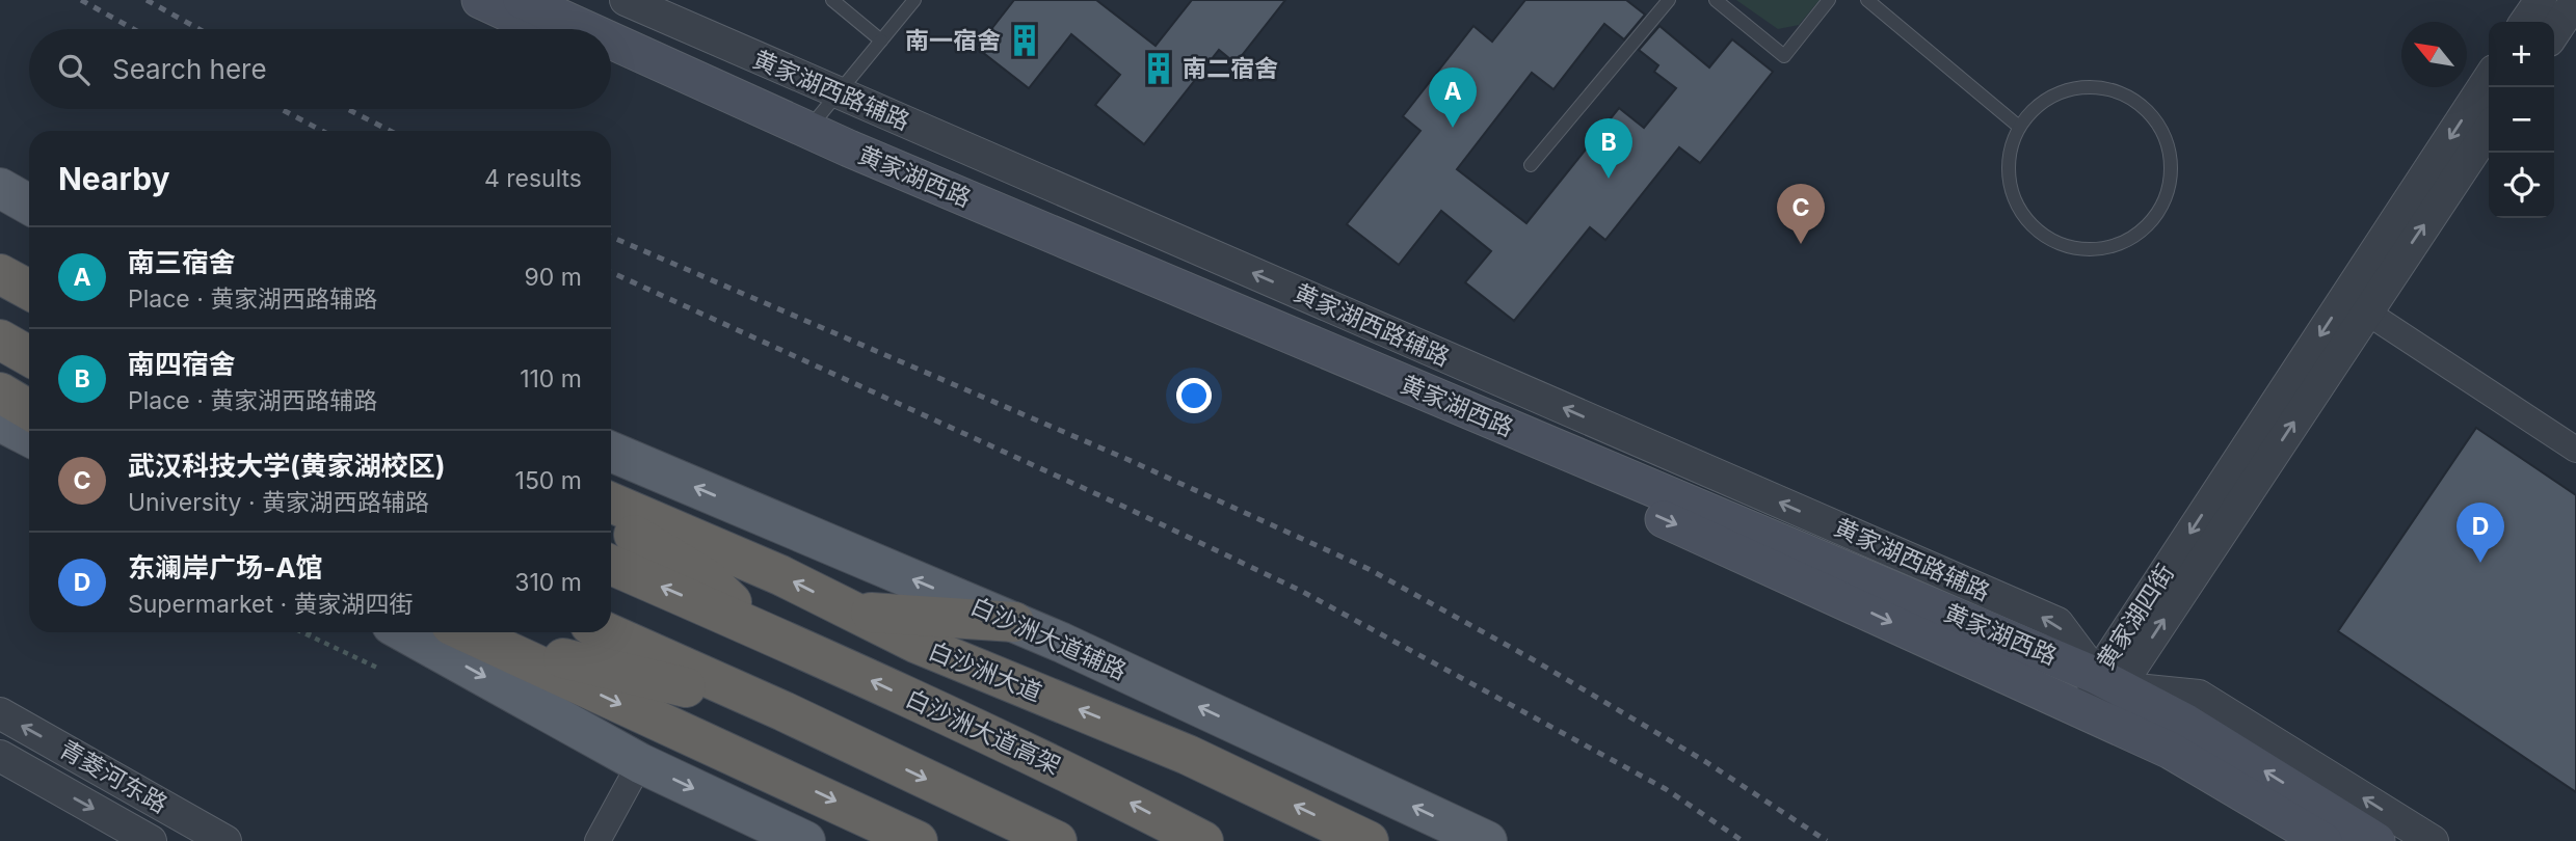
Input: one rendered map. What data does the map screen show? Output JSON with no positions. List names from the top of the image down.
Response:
{
  "streets": {
    "highway": ["白沙洲大道", "白沙洲大道高架"],
    "main road": ["黄家湖西路", "白沙洲大道辅路"],
    "street": ["黄家湖西路辅路", "黄家湖四街", "青菱河东路"]
  },
  "crossings": [
    ["黄家湖西路辅路", "黄家湖西路"],
    ["黄家湖西路辅路", "黄家湖四街"],
    ["黄家湖西路", "黄家湖四街"]
  ],
  "one_way": ["黄家湖西路辅路"],
  "places": {
    "building": ["南一宿舍", "南二宿舍"]
  },
  "north": "top left",
  "page": {
    "map_buttons": ["+", "−"],
    "search": "Search here",
    "pins": [
      "A",
      "B",
      "C",
      "D"
    ],
    "heading": ["Nearby", "4 results"],
    "list": [
      {
        "mark": "A",
        "name": "南三宿舍",
        "note": "Place · 黄家湖西路辅路",
        "value": "90 m"
      },
      {
        "mark": "B",
        "name": "南四宿舍",
        "note": "Place · 黄家湖西路辅路",
        "value": "110 m"
      },
      {
        "mark": "C",
        "name": "武汉科技大学(黄家湖校区)",
        "note": "University · 黄家湖西路辅路",
        "value": "150 m"
      },
      {
        "mark": "D",
        "name": "东澜岸广场-A馆",
        "note": "Supermarket · 黄家湖四街",
        "value": "310 m"
      }
    ]
  }
}
